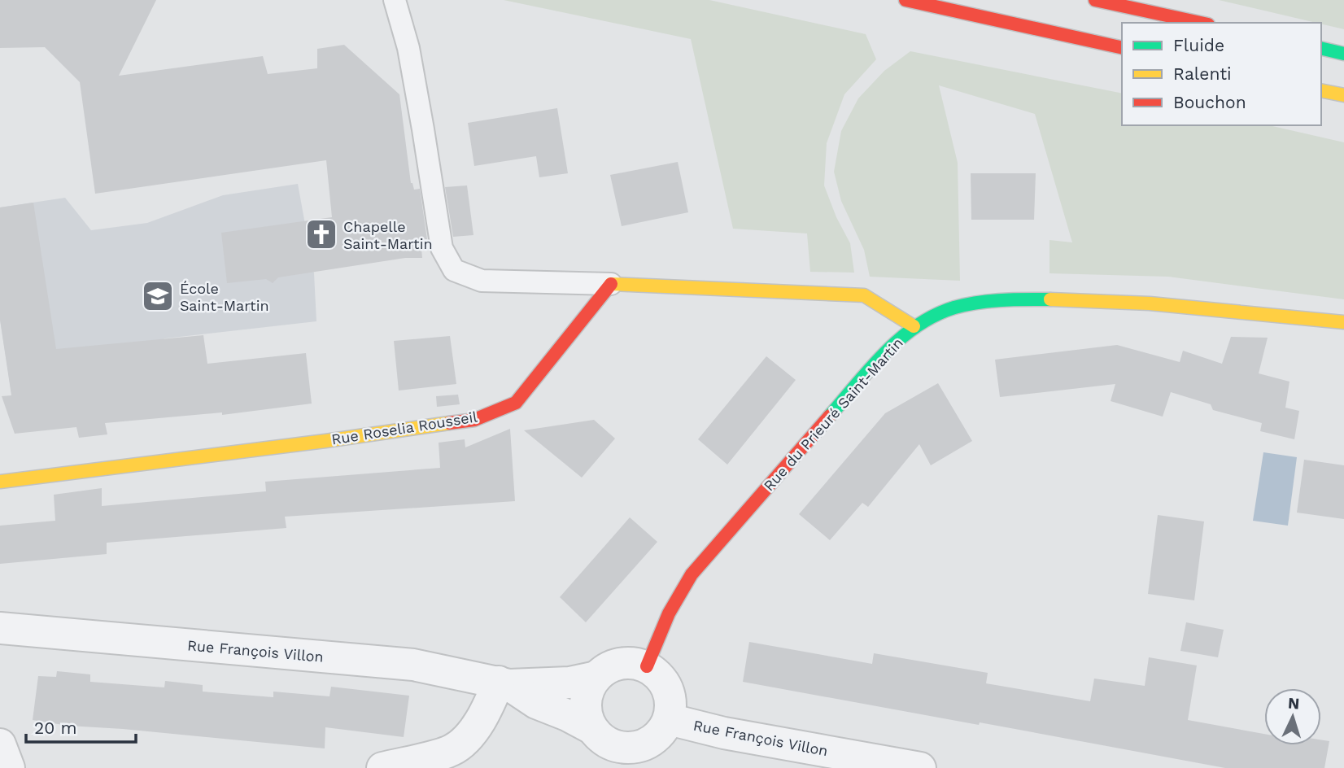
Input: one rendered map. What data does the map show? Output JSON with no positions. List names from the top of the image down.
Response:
{
  "streets": {
    "main road": ["Rue du Prieuré Saint-Martin", "Rue Roselia Rousseil"],
    "street": ["Rue François Villon"]
  },
  "crossings": [
    ["Rue du Prieuré Saint-Martin", "Rue François Villon"]
  ],
  "places": {
    "church": ["Chapelle Saint-Martin"],
    "school or university": ["École Saint-Martin"]
  },
  "legend": ["Fluide", "Ralenti", "Bouchon"],
  "scale_bar": "20 m",
  "north": "top"
}
